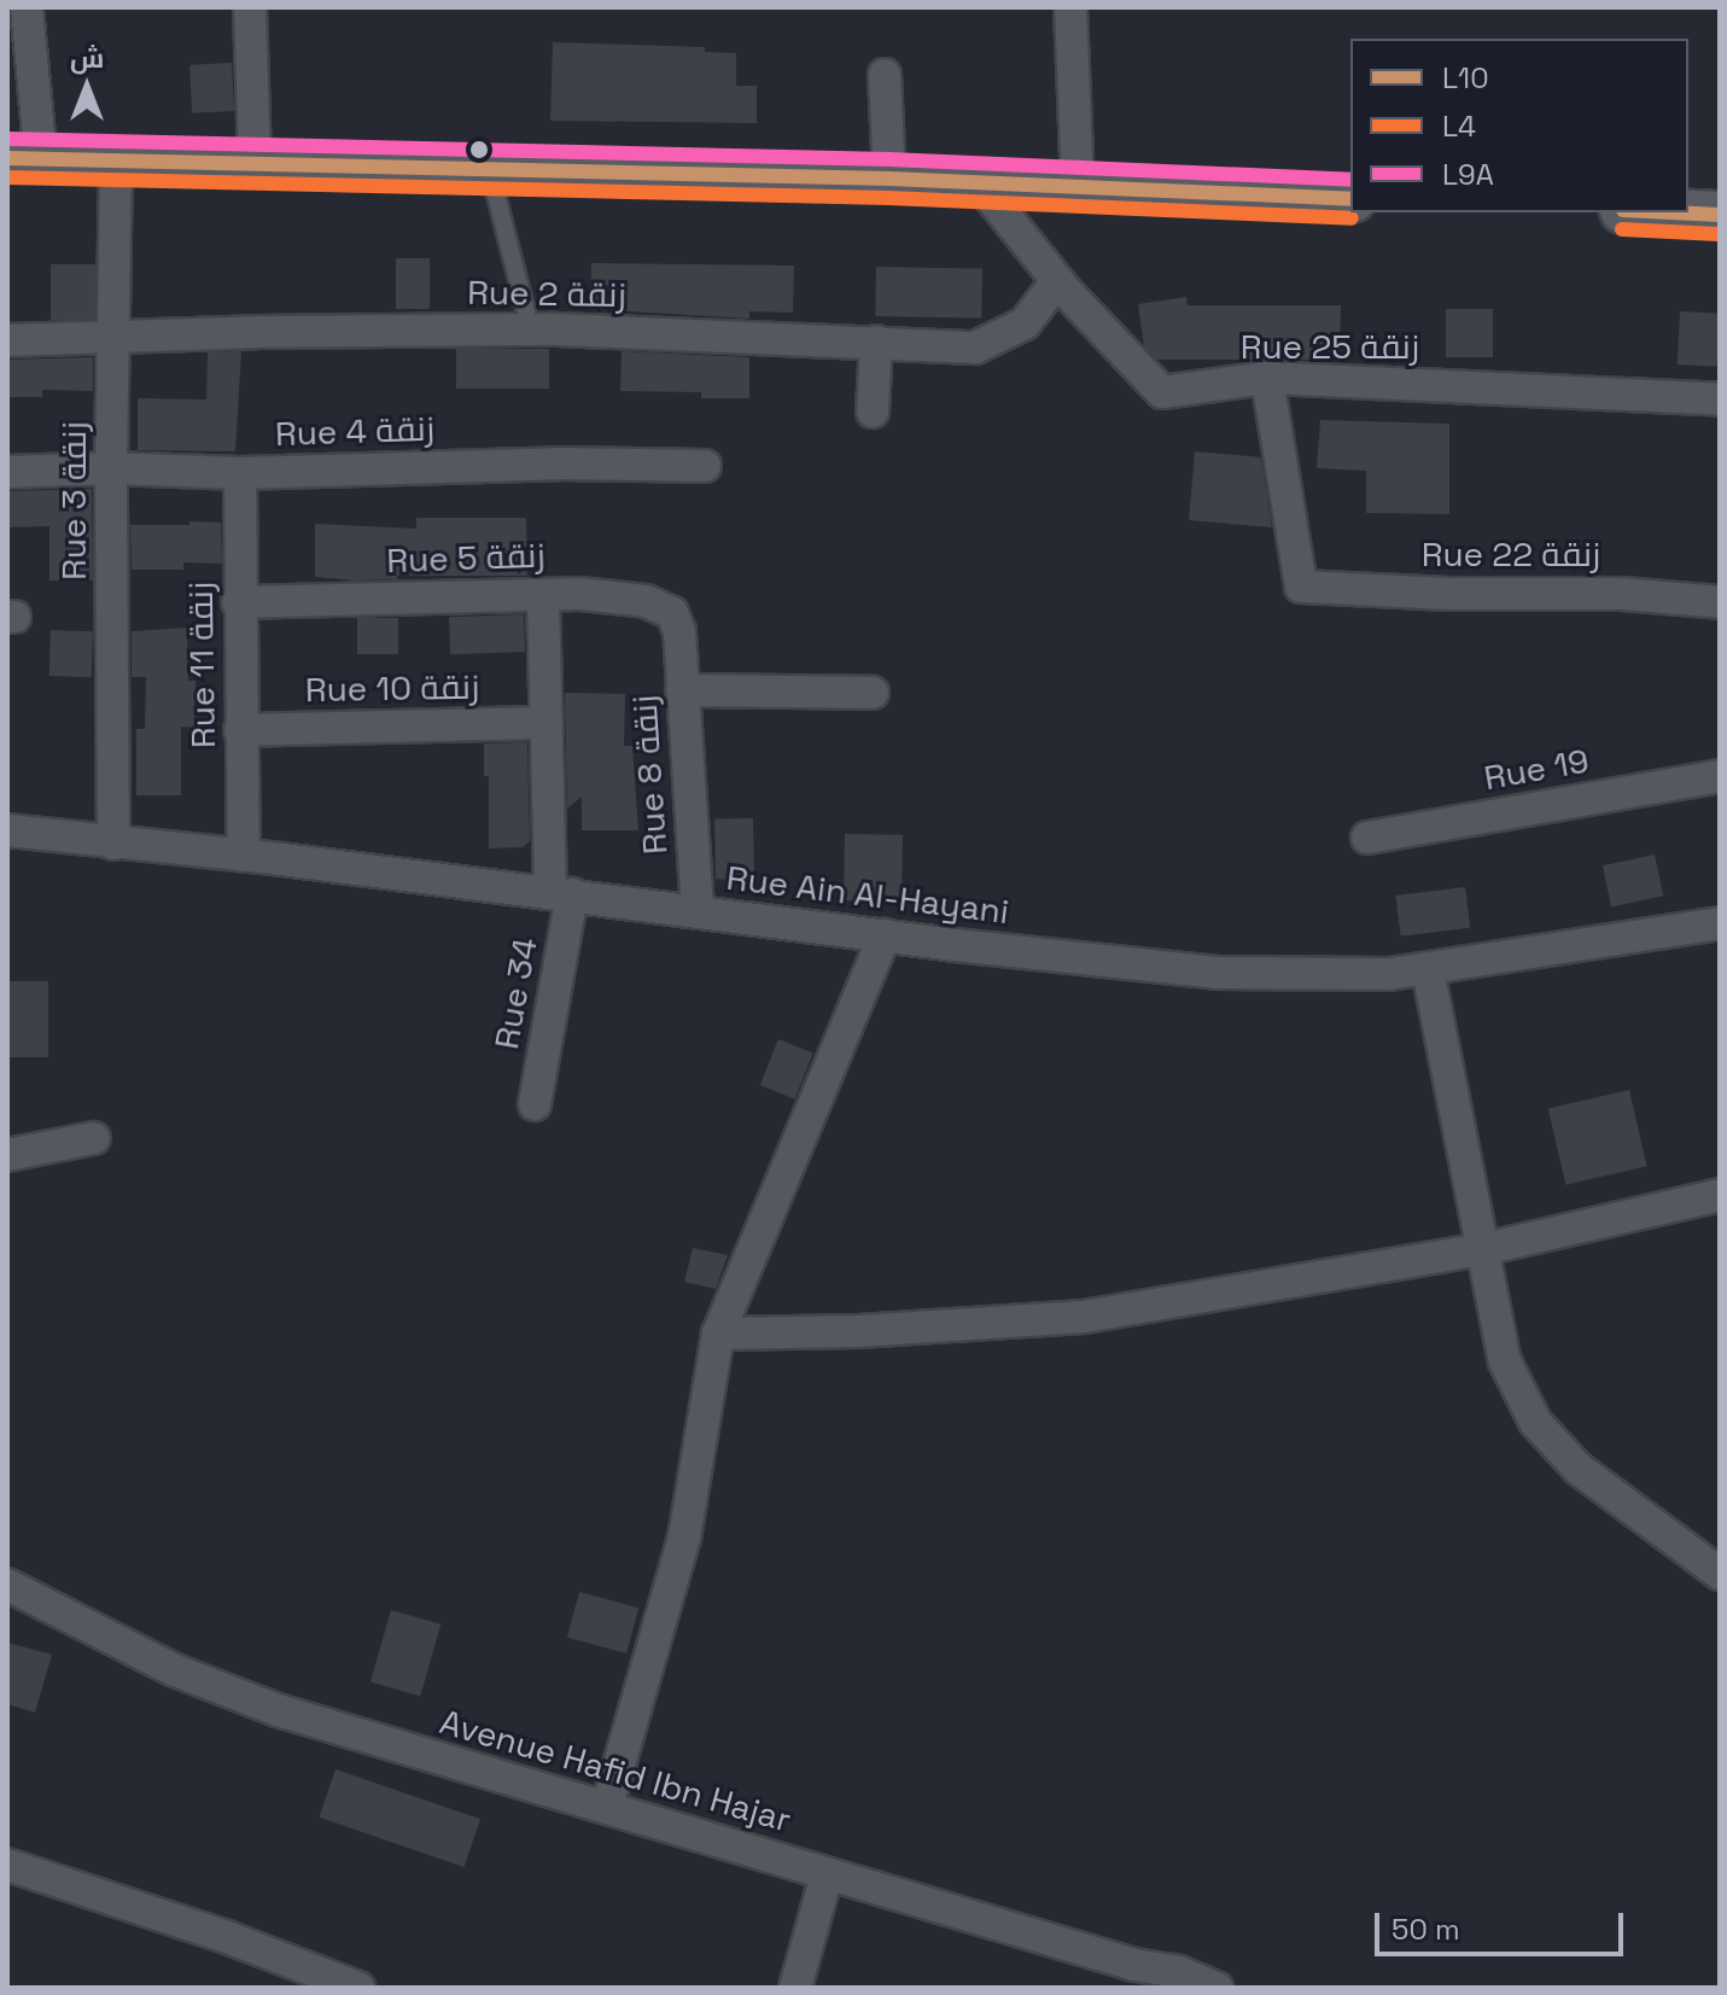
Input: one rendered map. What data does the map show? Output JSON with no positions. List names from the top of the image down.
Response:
{
  "streets": {
    "street": [
      "Rue 2 زنقة",
      "Rue 25 زنقة",
      "Rue 4 زنقة",
      "Rue 3 زنقة",
      "Rue 22 زنقة",
      "Rue 5 زنقة",
      "Rue 11 زنقة",
      "Rue 10 زنقة",
      "Rue 19",
      "Rue 8 زنقة",
      "Rue Ain Al-Hayani",
      "Rue 34",
      "Avenue Hafid Ibn Hajar"
    ]
  },
  "crossings": [
    ["Rue 2 زنقة", "Rue 25 زنقة"],
    ["Rue 2 زنقة", "Rue 3 زنقة"],
    ["Rue 25 زنقة", "Rue 22 زنقة"],
    ["Rue 4 زنقة", "Rue 3 زنقة"],
    ["Rue 4 زنقة", "Rue 11 زنقة"],
    ["Rue 3 زنقة", "Rue Ain Al-Hayani"],
    ["Rue 5 زنقة", "Rue 11 زنقة"],
    ["Rue 5 زنقة", "Rue 8 زنقة"],
    ["Rue 5 زنقة", "Rue 34"],
    ["Rue 11 زنقة", "Rue 10 زنقة"],
    ["Rue 11 زنقة", "Rue Ain Al-Hayani"],
    ["Rue 10 زنقة", "Rue 34"],
    ["Rue 8 زنقة", "Rue Ain Al-Hayani"],
    ["Rue Ain Al-Hayani", "Rue 34"]
  ],
  "lines": ["transit line L9A", "transit line L10", "transit line L4"],
  "legend": ["L10", "L4", "L9A"],
  "scale_bar": "50 m",
  "north": "top"
}
